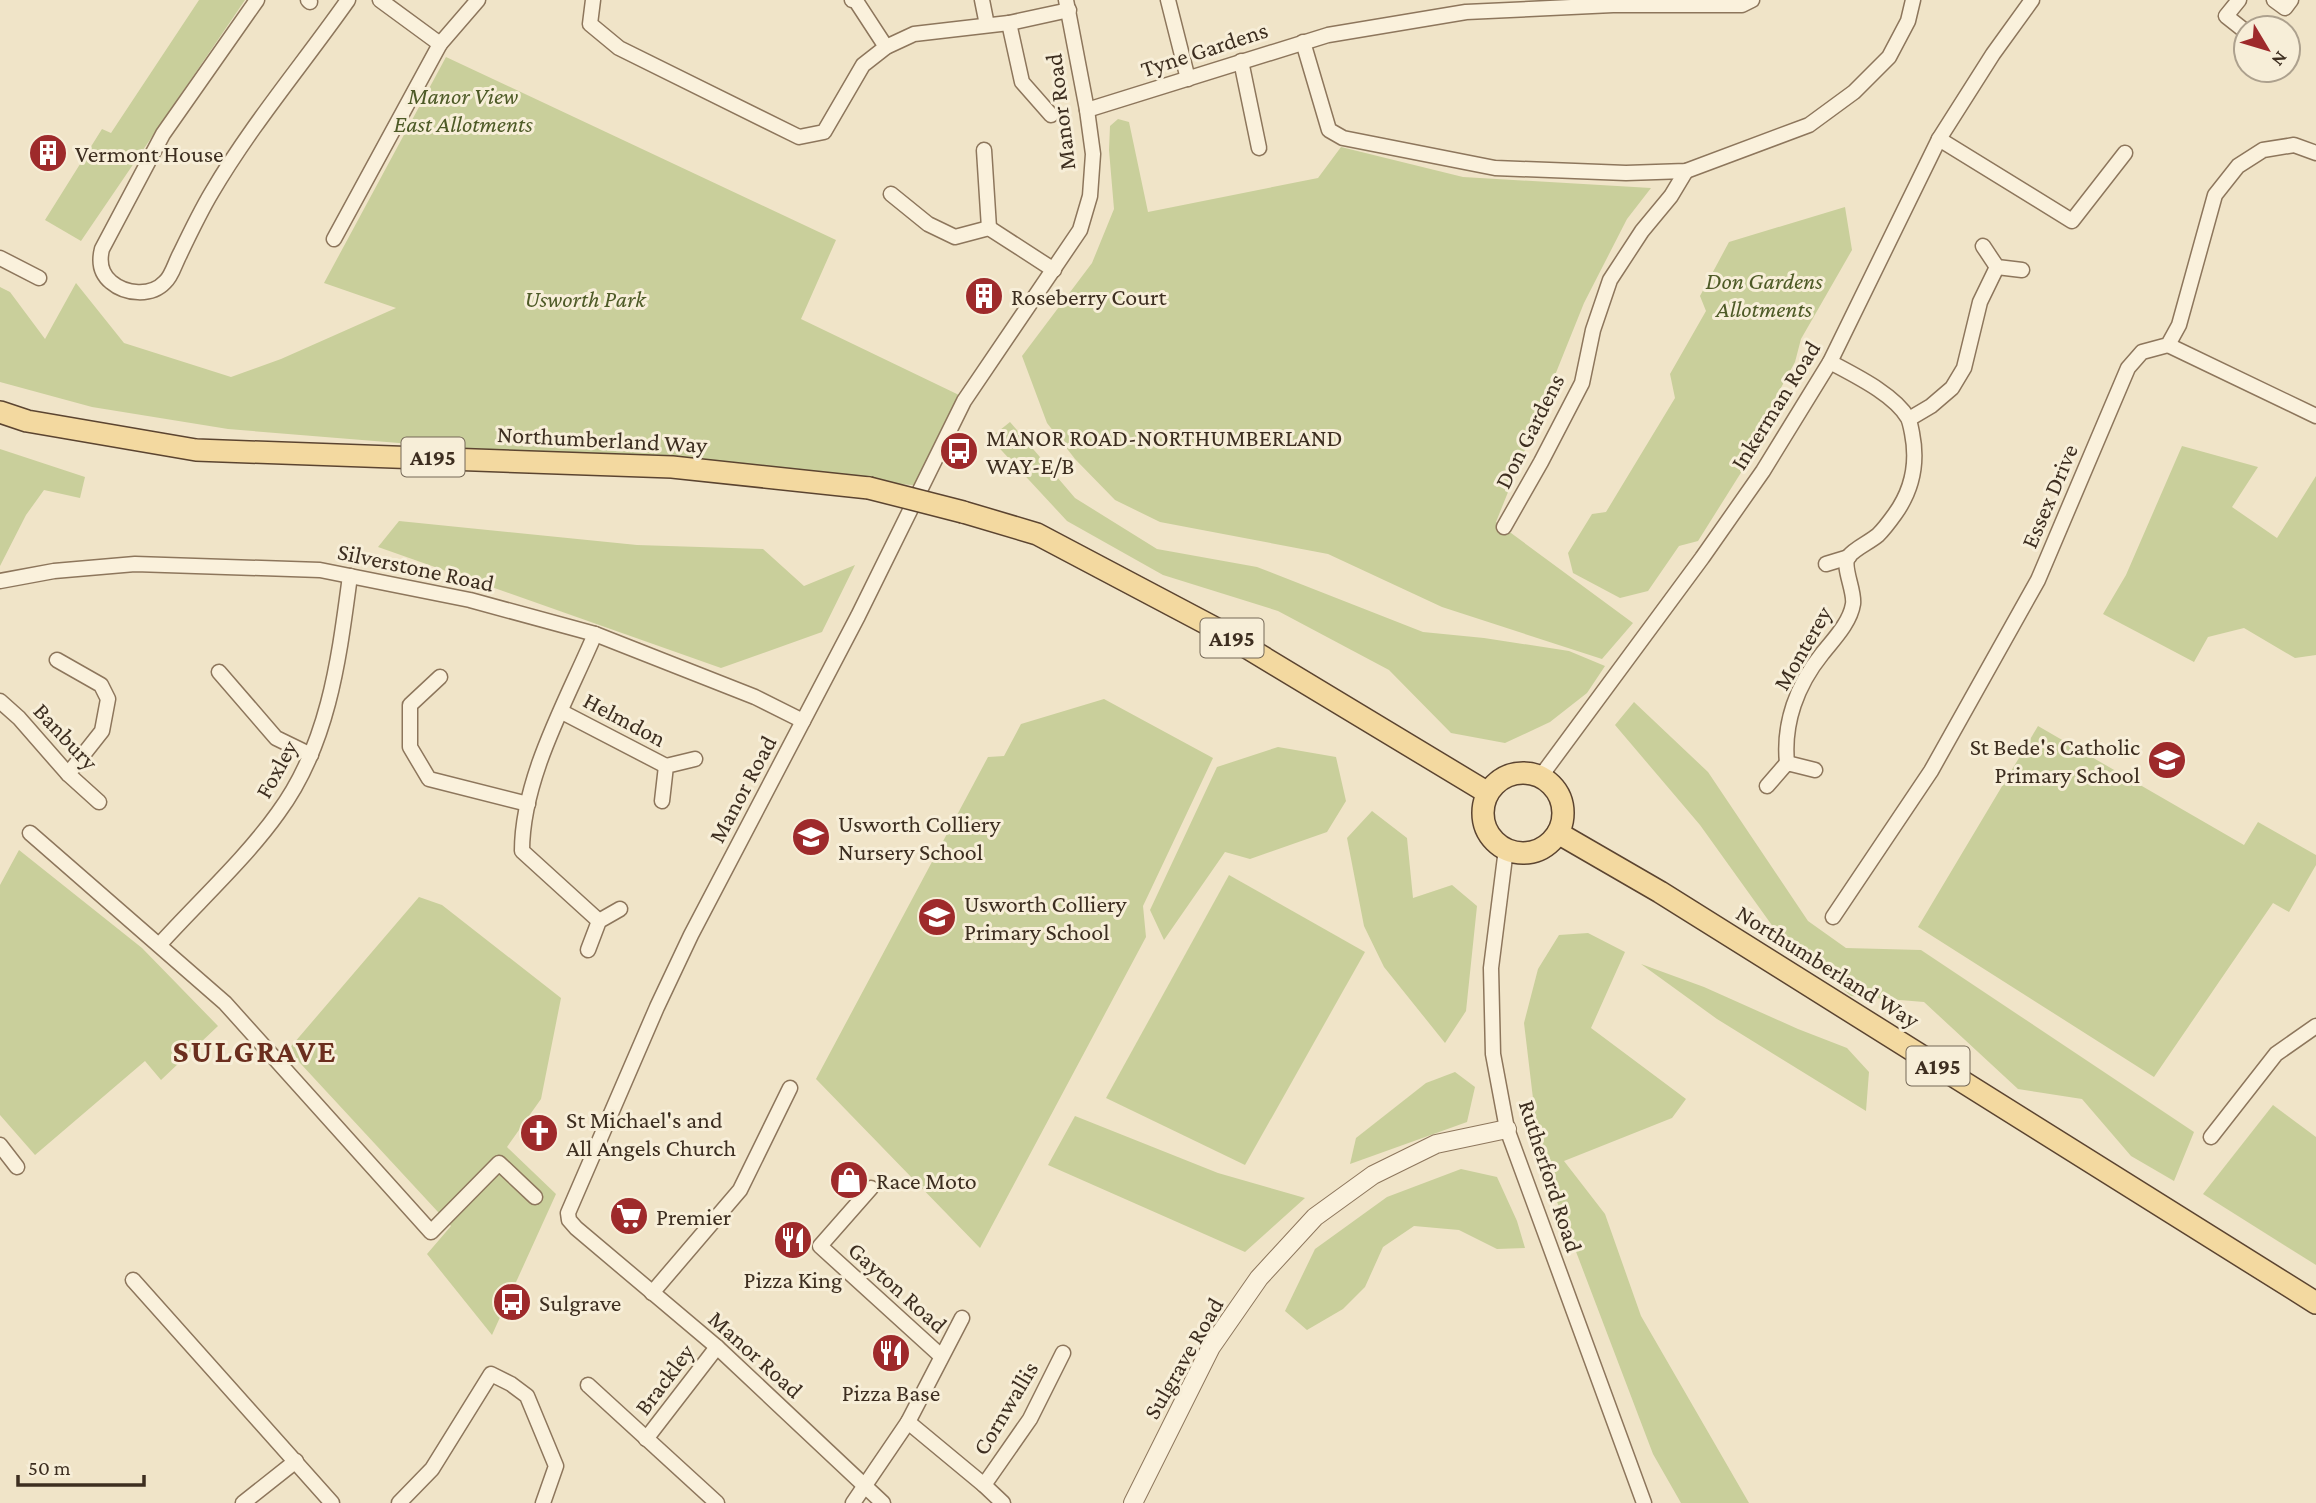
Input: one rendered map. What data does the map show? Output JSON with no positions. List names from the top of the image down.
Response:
{
  "streets": {
    "main road": ["Northumberland Way", "A195"],
    "street": [
      "Tyne Gardens",
      "Manor Road",
      "Inkerman Road",
      "Don Gardens",
      "Essex Drive",
      "Silverstone Road",
      "Monterey",
      "Helmdon",
      "Banbury",
      "Foxley",
      "Rutherford Road",
      "Gayton Road",
      "Sulgrave Road",
      "Brackley",
      "Cornwallis"
    ]
  },
  "crossings": [
    ["Tyne Gardens", "Manor Road"],
    ["Manor Road", "Silverstone Road"],
    ["Manor Road", "Gayton Road"],
    ["Manor Road", "Brackley"],
    ["Inkerman Road", "Northumberland Way"],
    ["Inkerman Road", "Rutherford Road"],
    ["Northumberland Way", "Rutherford Road"],
    ["Silverstone Road", "Helmdon"],
    ["Silverstone Road", "Foxley"],
    ["Rutherford Road", "Sulgrave Road"],
    ["Gayton Road", "Cornwallis"]
  ],
  "districts": ["SULGRAVE"],
  "parks": ["Manor View East Allotments", "Don Gardens Allotments", "Usworth Park"],
  "places": {
    "building": ["Vermont House", "Roseberry Court"],
    "bus stop": ["MANOR ROAD-NORTHUMBERLAND WAY-E/B", "Sulgrave"],
    "school or university": ["St Bede's Catholic Primary School", "Usworth Colliery Nursery School", "Usworth Colliery Primary School"],
    "church": ["St Michael's and All Angels Church"],
    "shop": ["Race Moto"],
    "supermarket": ["Premier"],
    "restaurant": ["Pizza King", "Pizza Base"]
  },
  "scale_bar": "50 m",
  "north": "bottom right"
}
